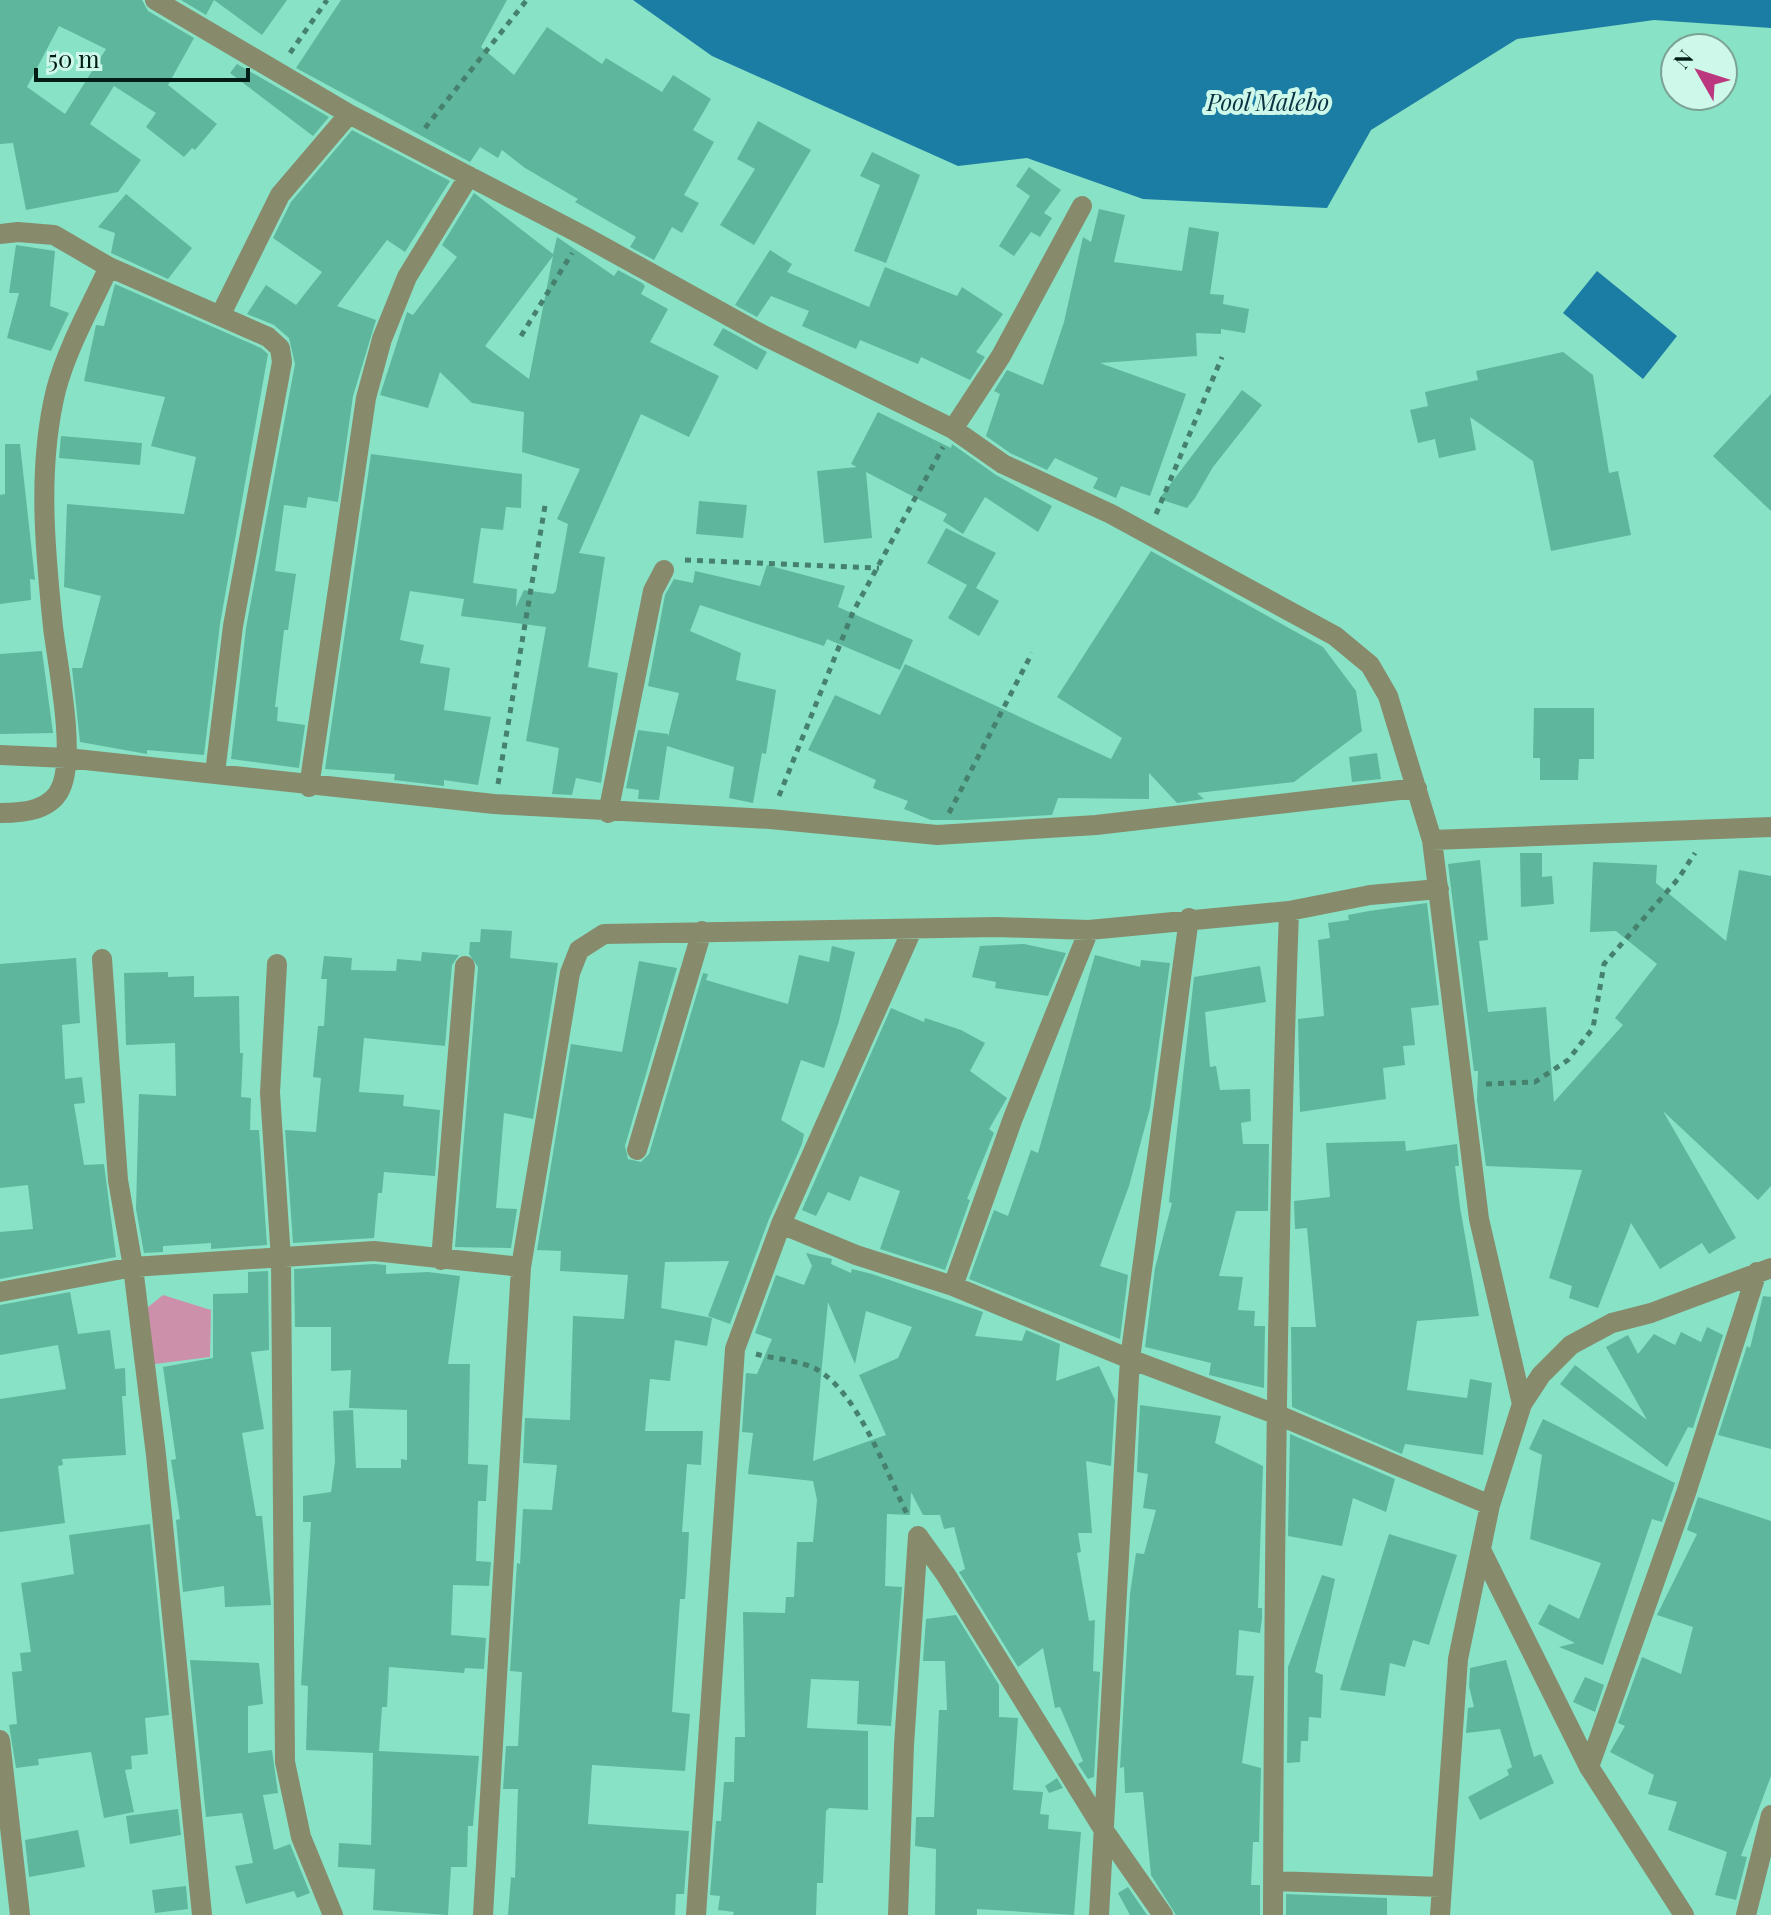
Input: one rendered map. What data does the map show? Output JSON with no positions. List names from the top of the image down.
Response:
{
  "water": ["Pool Malebo"],
  "scale_bar": "50 m",
  "north": "top left"
}
